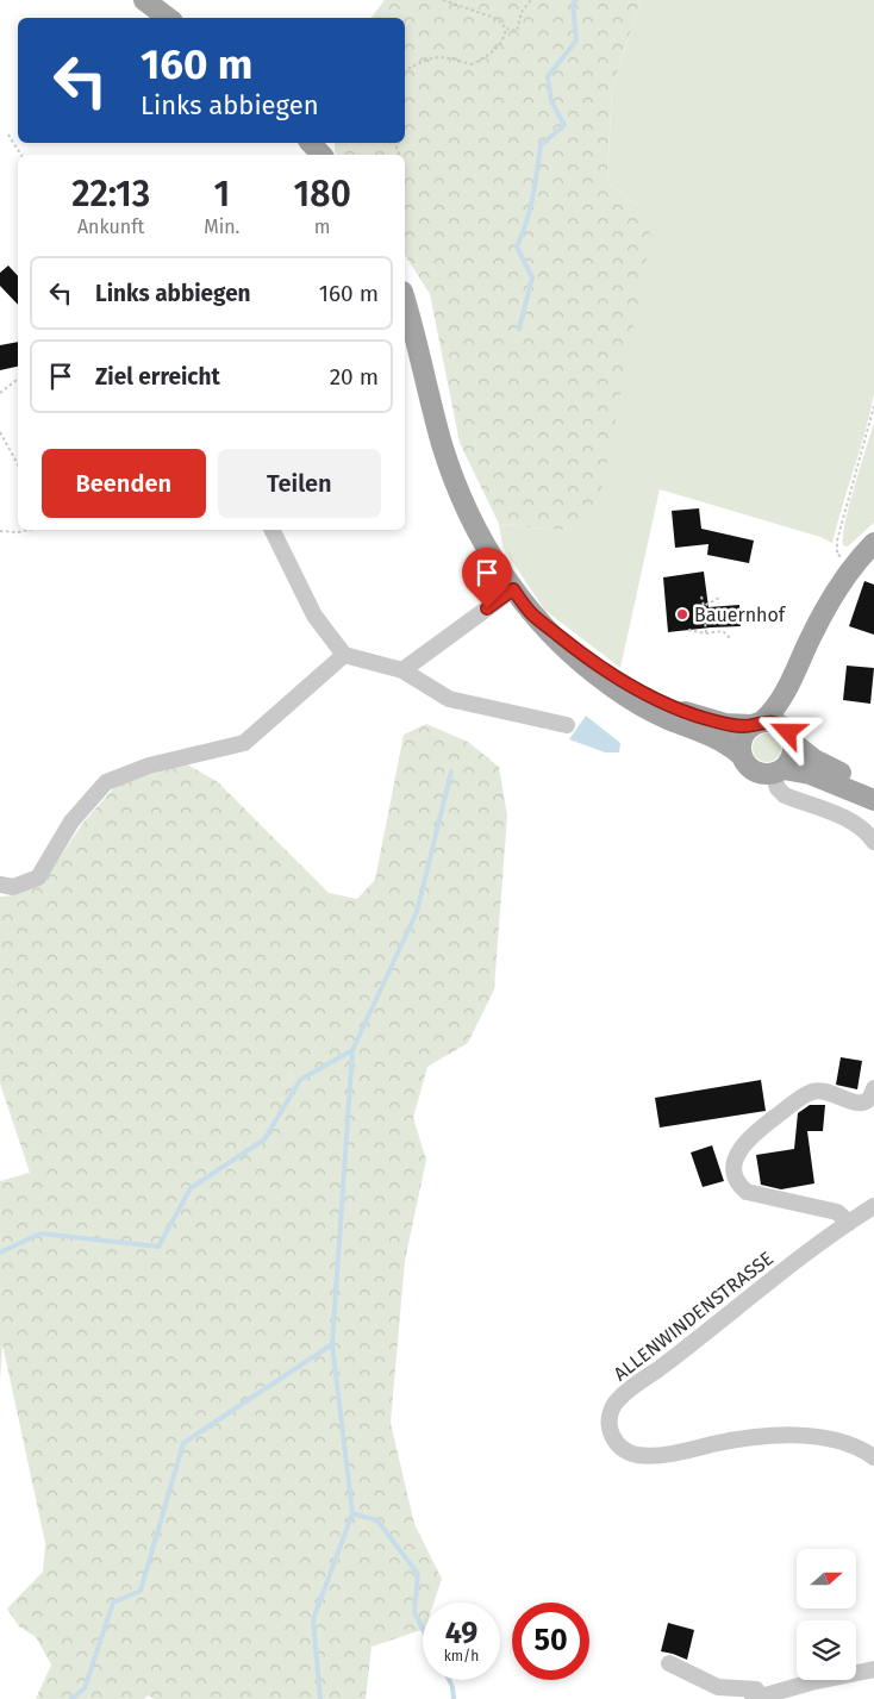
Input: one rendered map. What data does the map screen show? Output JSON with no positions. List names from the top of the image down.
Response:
{
  "streets": {
    "street": ["ALLENWINDENSTRASSE"]
  },
  "places": ["Bauernhof"],
  "north": "right",
  "page": {
    "turn": ["160 m", "Links abbiegen"],
    "eta": [
      "22:13",
      "Ankunft",
      "1",
      "Min.",
      "180",
      "m"
    ],
    "list": [
      {
        "name": "Links abbiegen",
        "value": "160 m"
      },
      {
        "name": "Ziel erreicht",
        "value": "20 m"
      }
    ],
    "buttons": ["Beenden", "Teilen"],
    "speed": "49 km/h",
    "limit": "50"
  }
}
